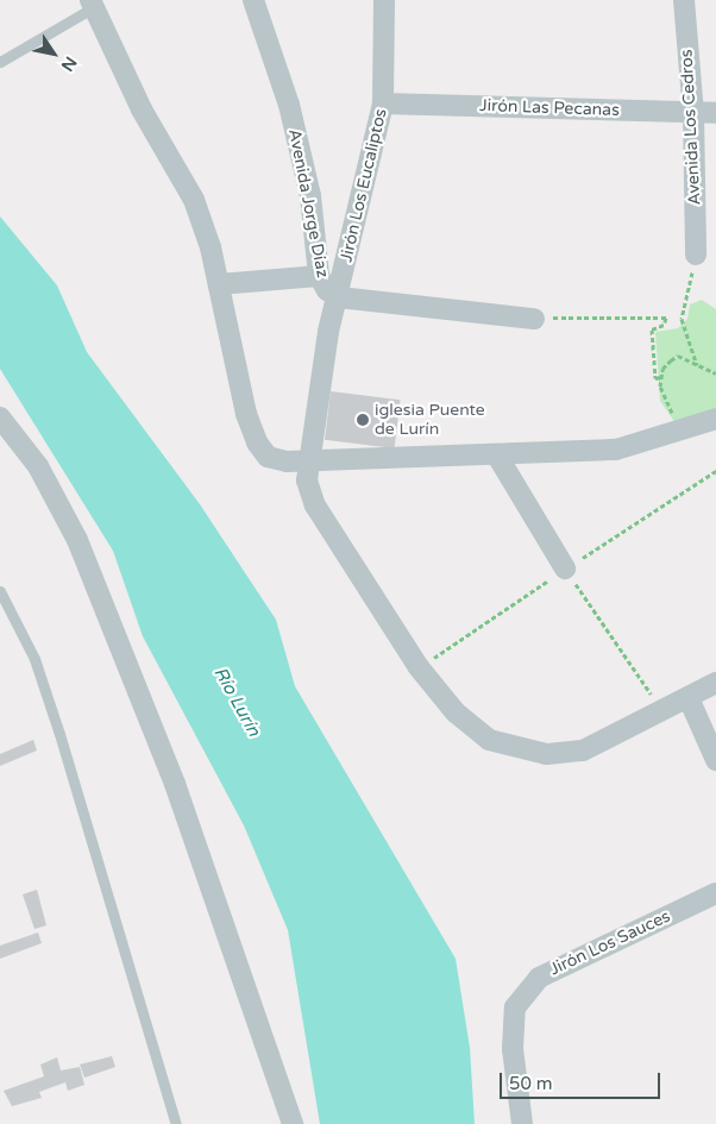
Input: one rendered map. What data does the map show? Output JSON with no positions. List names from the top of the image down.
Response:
{
  "streets": {
    "street": [
      "Jirón Las Pecanas",
      "Avenida Los Cedros",
      "Jirón Los Eucaliptos",
      "Avenida Jorge Díaz",
      "Jirón Los Sauces"
    ]
  },
  "crossings": [
    ["Jirón Las Pecanas", "Avenida Los Cedros"],
    ["Jirón Las Pecanas", "Jirón Los Eucaliptos"],
    ["Jirón Los Eucaliptos", "Avenida Jorge Díaz"]
  ],
  "water": ["Río Lurín"],
  "places": ["iglesia Puente de Lurín"],
  "scale_bar": "50 m",
  "north": "bottom right"
}
